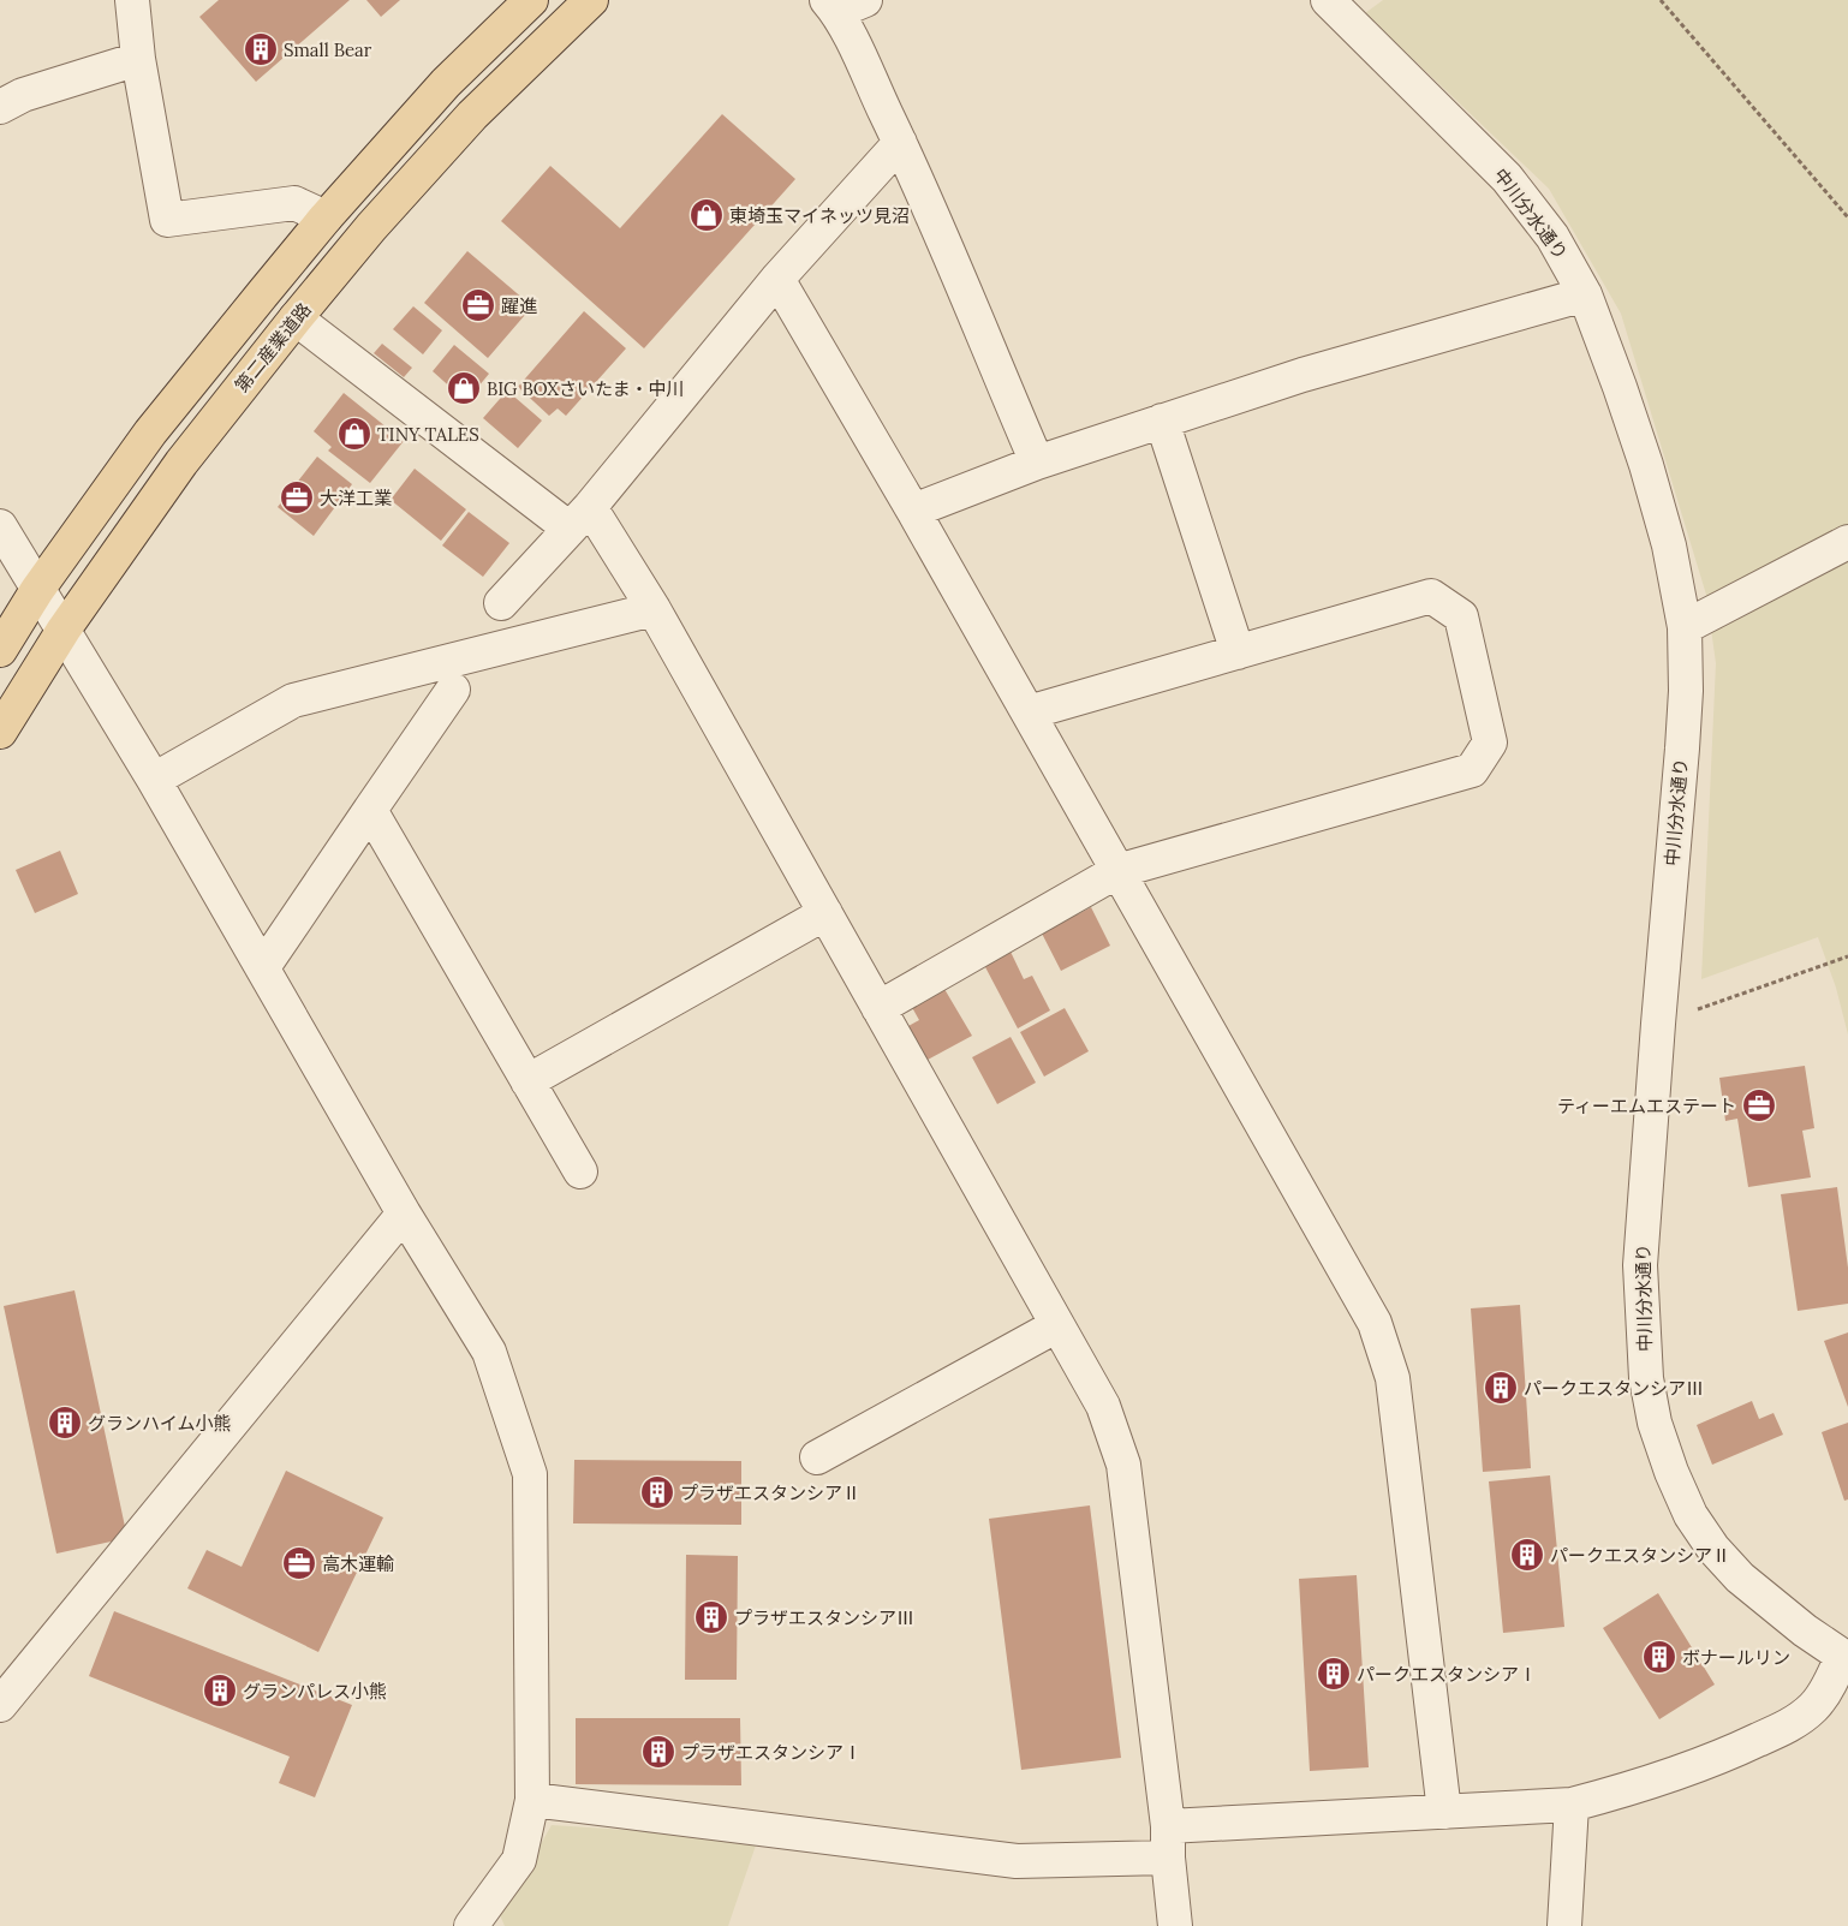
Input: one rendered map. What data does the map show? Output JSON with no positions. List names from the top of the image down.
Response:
{
  "streets": {
    "main road": ["第二産業道路"],
    "street": ["中川分水通り"]
  },
  "places": {
    "building": [
      "Small Bear",
      "パークエスタンシアⅢ",
      "グランハイム小熊",
      "プラザエスタンシアⅡ",
      "パークエスタンシアⅡ",
      "プラザエスタンシアⅢ",
      "ボナールリン",
      "パークエスタンシアⅠ",
      "グランパレス小熊",
      "プラザエスタンシアⅠ"
    ],
    "shop": ["東埼玉マイネッツ見沼", "BIG BOXさいたま・中川", "TINY TALES"],
    "office": [
      "躍進",
      "大洋工業",
      "ティーエムエステート",
      "高木運輸"
    ]
  }
}
